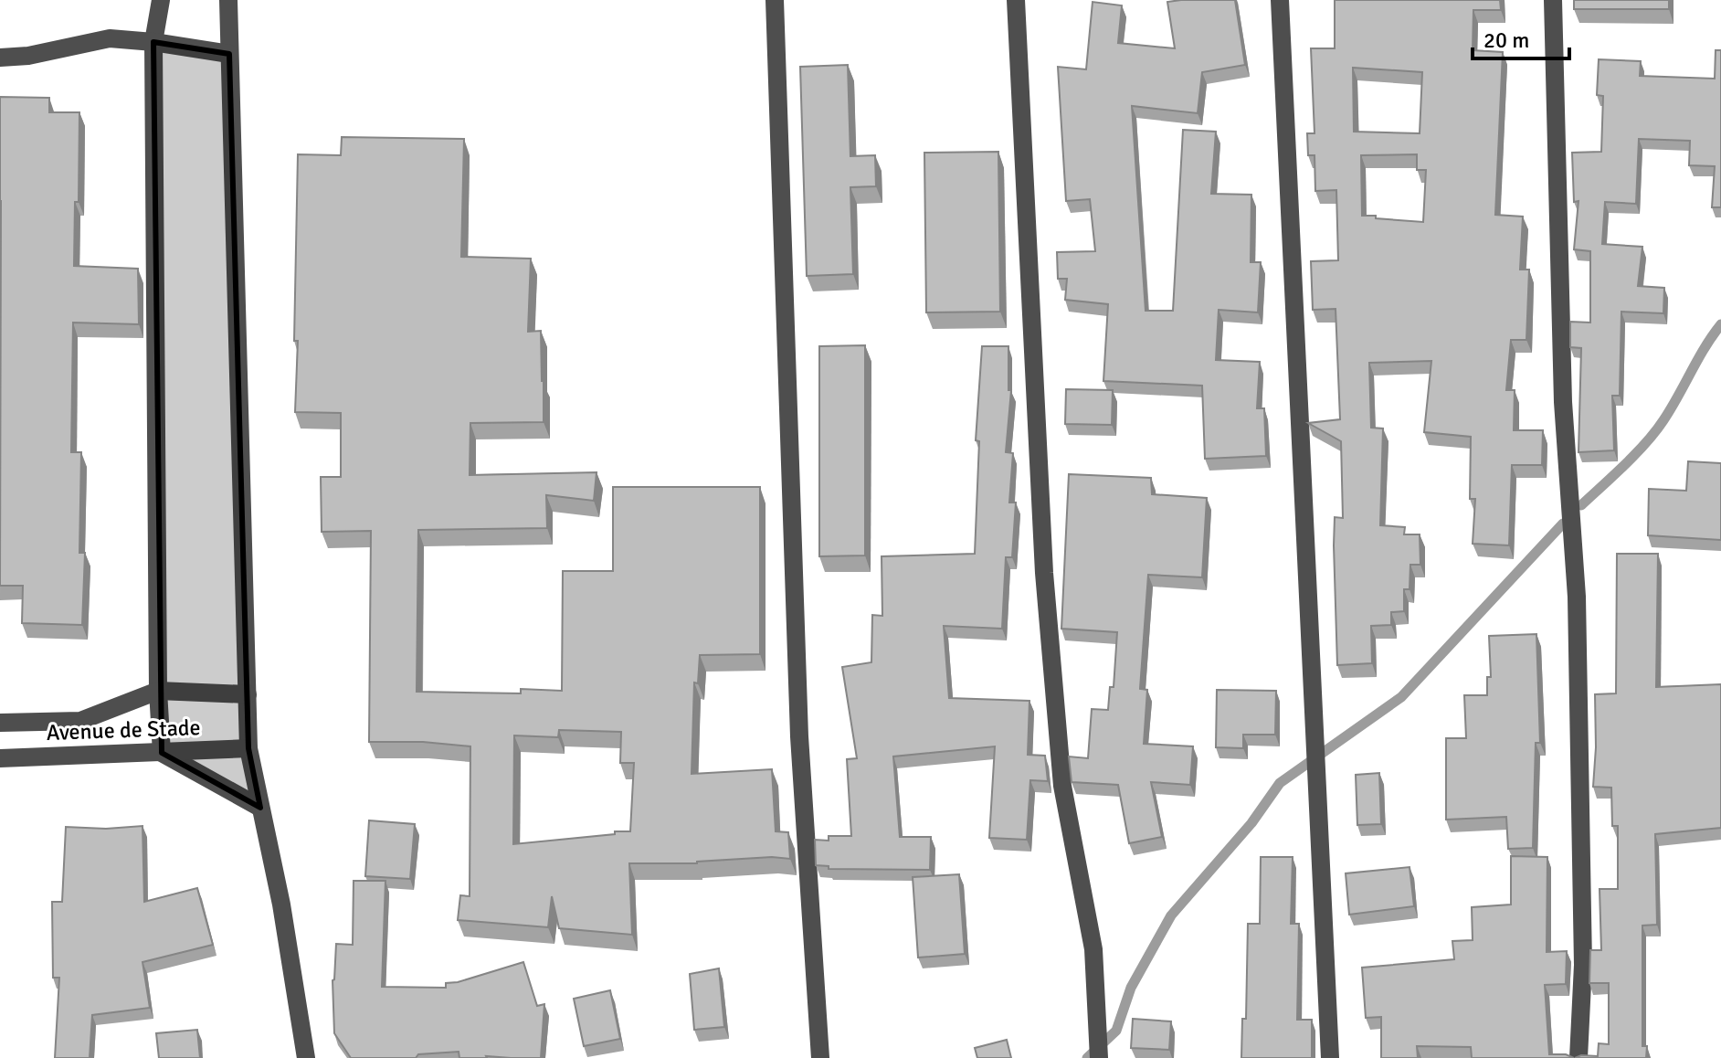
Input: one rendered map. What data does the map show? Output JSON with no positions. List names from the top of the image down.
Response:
{
  "streets": {
    "street": ["Avenue de Stade"]
  },
  "scale_bar": "20 m"
}
